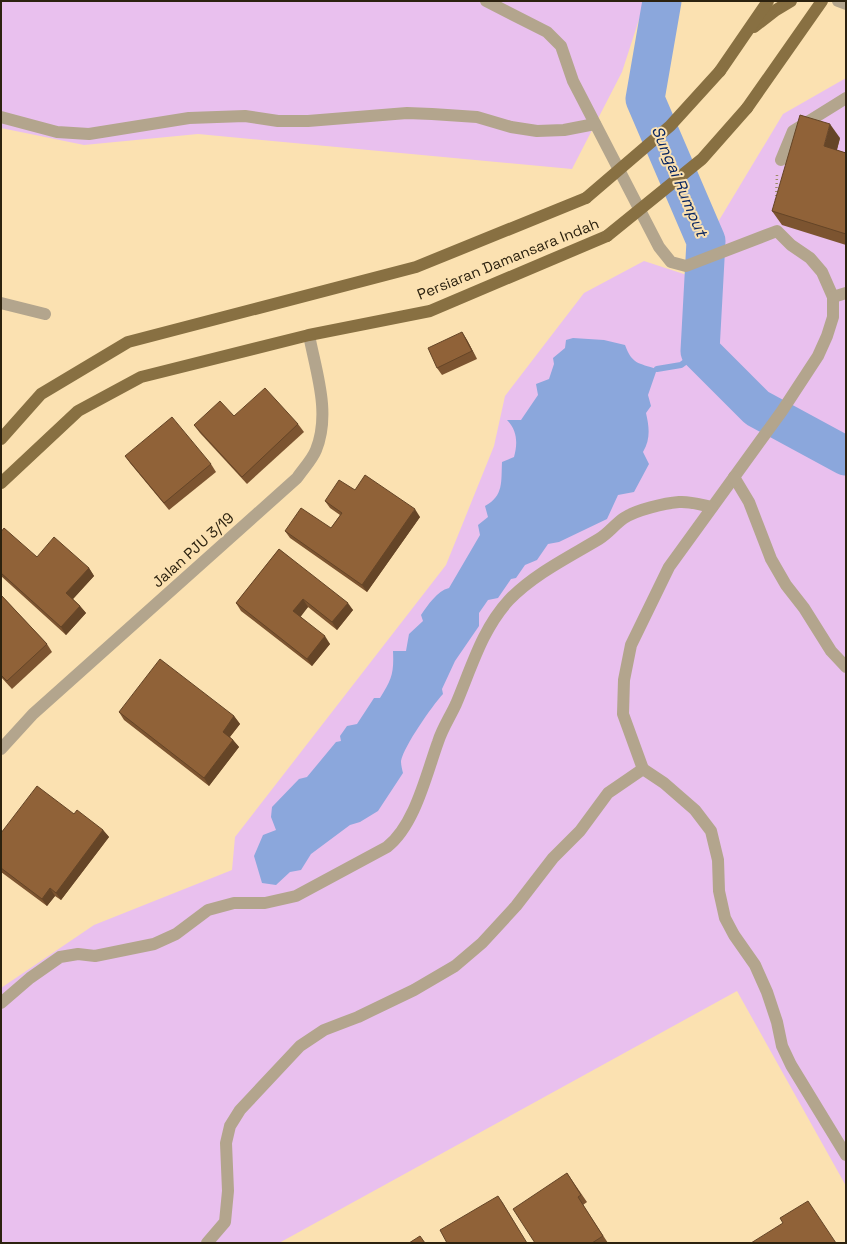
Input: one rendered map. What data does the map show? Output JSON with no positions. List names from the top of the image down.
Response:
{
  "streets": {
    "main road": ["Persiaran Damansara Indah"],
    "street": ["Jalan PJU 3/19"]
  },
  "crossings": [
    ["Persiaran Damansara Indah", "Jalan PJU 3/19"]
  ],
  "water": ["Sungai Rumput"]
}
